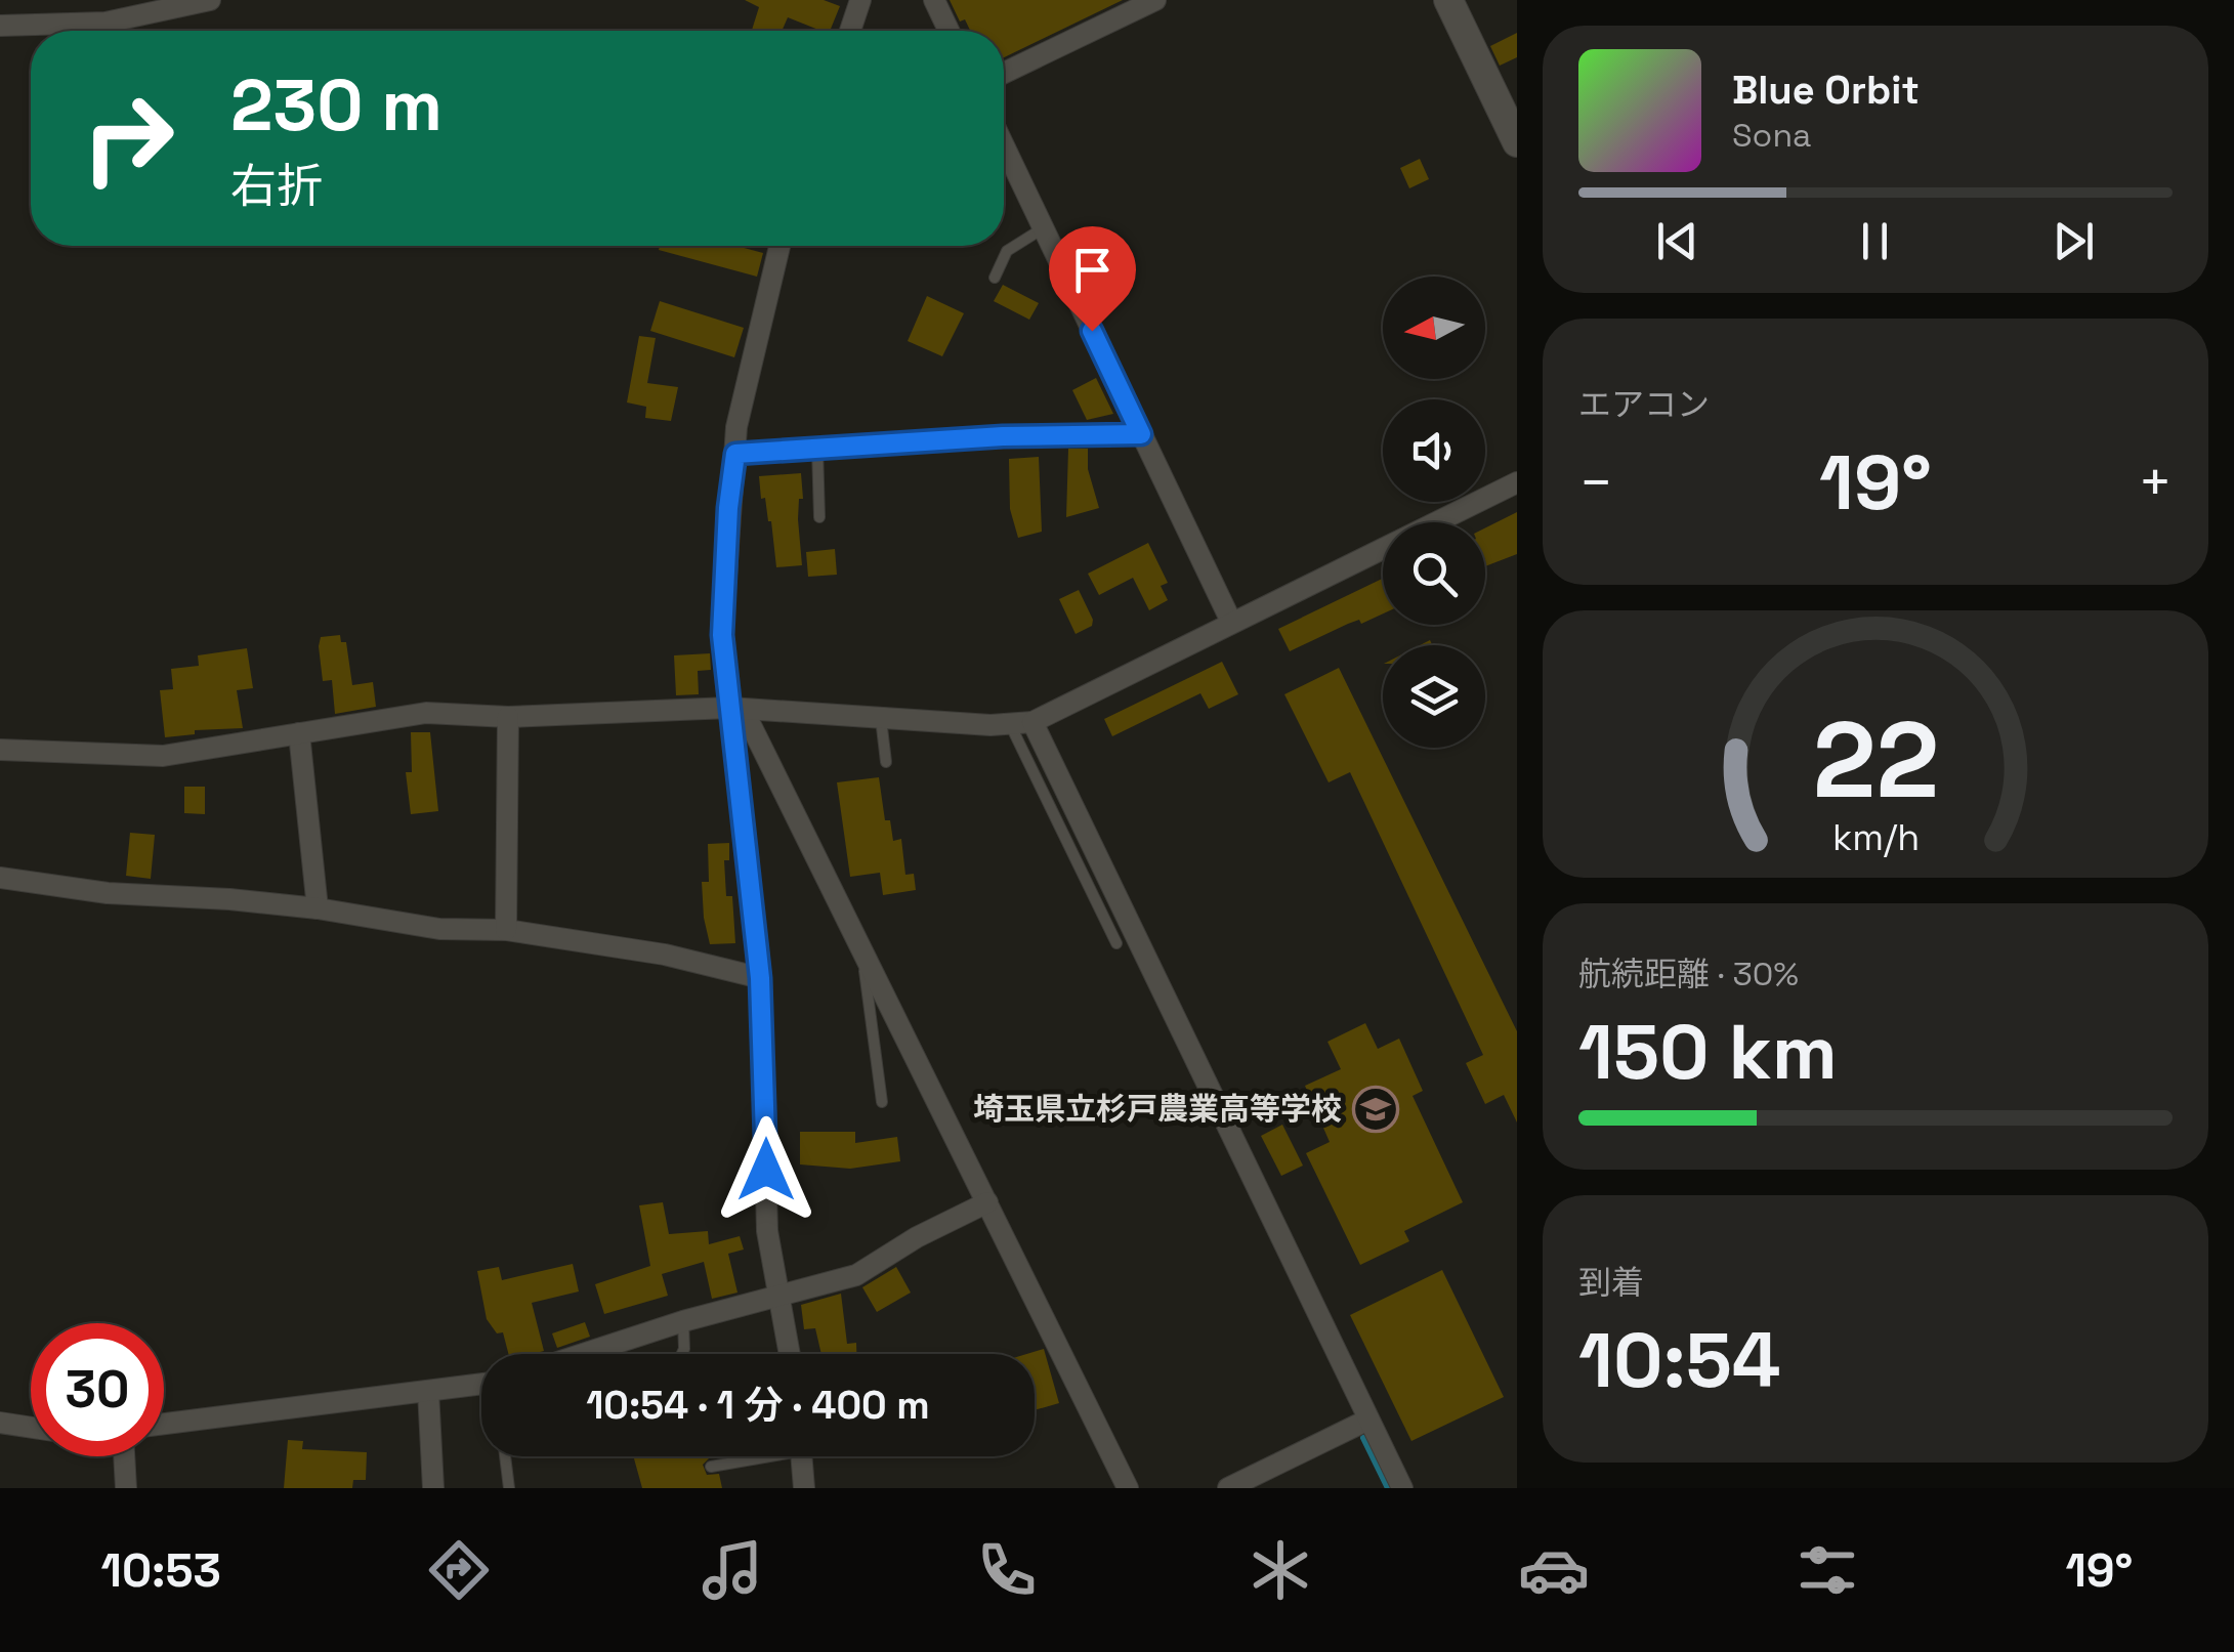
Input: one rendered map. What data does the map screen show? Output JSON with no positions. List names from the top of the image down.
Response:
{
  "places": {
    "school or university": ["埼玉県立杉戸農業高等学校"]
  },
  "north": "left",
  "page": {
    "turn": ["230 m", "右折"],
    "song": ["Blue Orbit", "Sona"],
    "tile": [
      "エアコン",
      ["航続距離 · 30%", "150 km"],
      ["到着", "10:54"]
    ],
    "heat": ["−", "19°", "+"],
    "limit": "30",
    "trip": "10:54 · 1 分 · 400 m",
    "tabs": ["10:53", "19°"],
    "gauge": ["22", "km/h"]
  }
}
